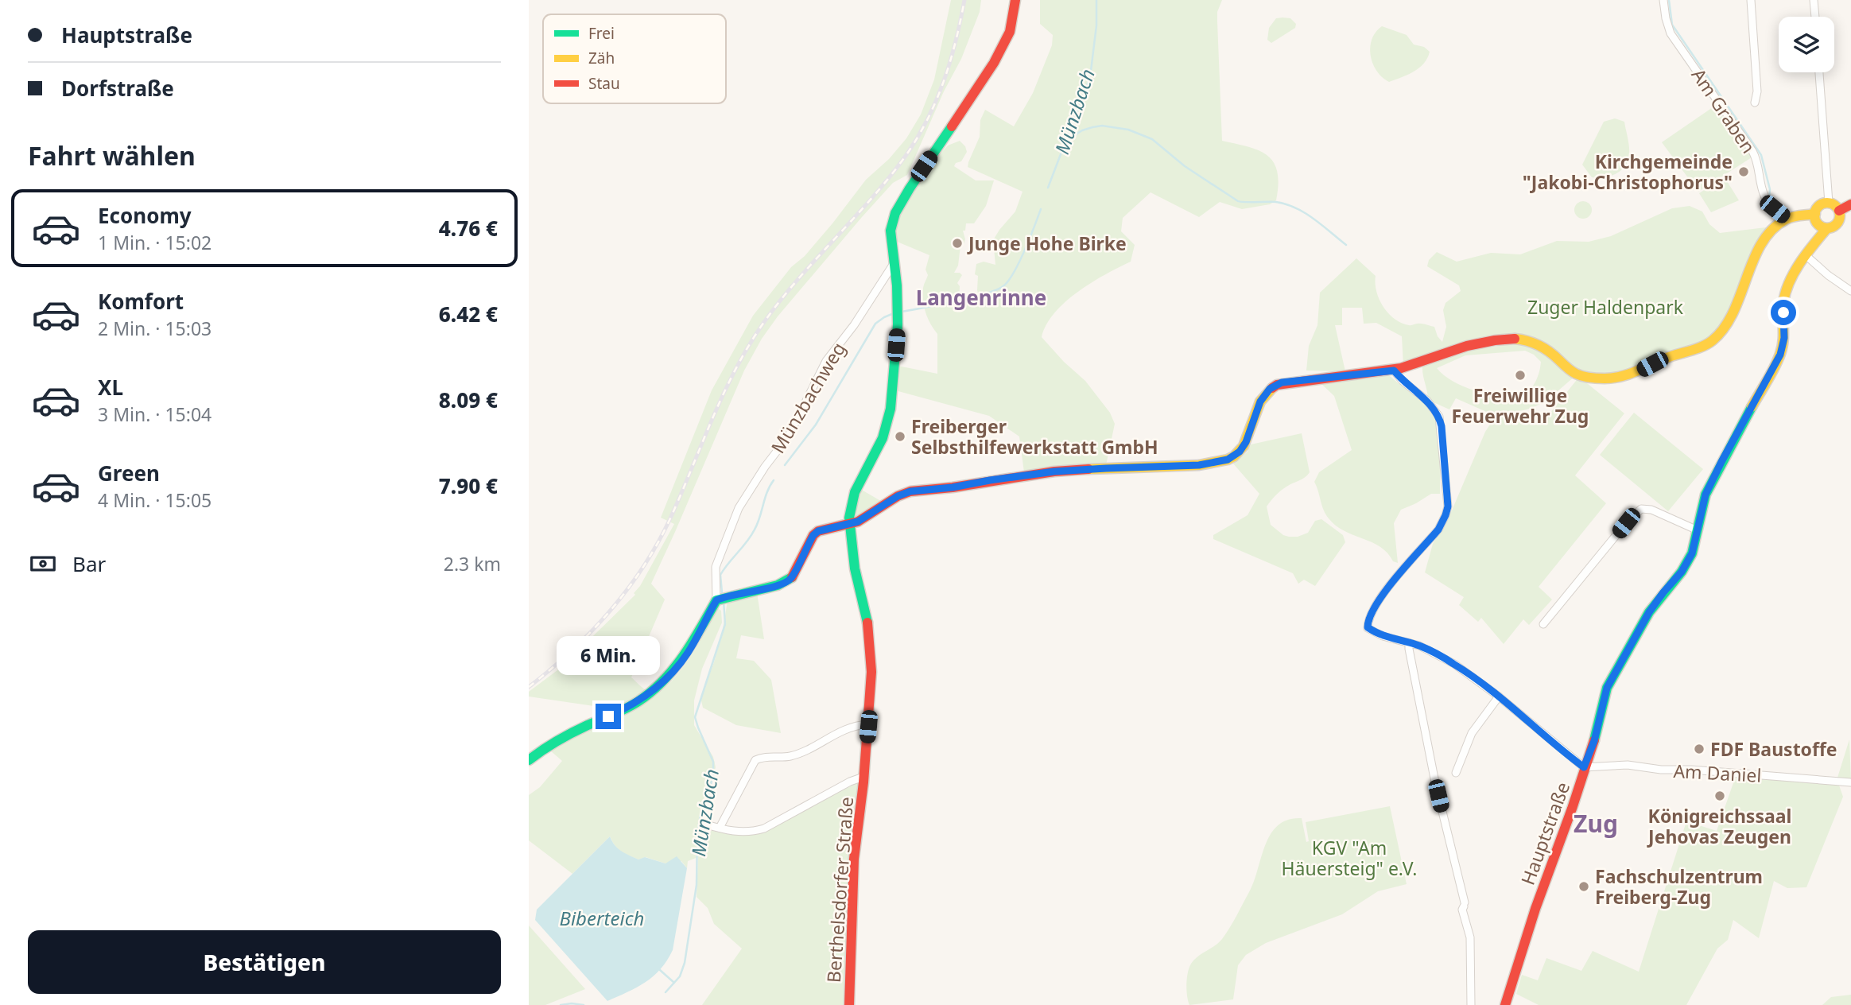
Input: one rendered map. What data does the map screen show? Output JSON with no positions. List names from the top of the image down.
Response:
{
  "streets": {
    "street": [
      "Am Graben",
      "Münzbachweg",
      "Am Daniel",
      "Hauptstraße",
      "Berthelsdorfer Straße"
    ]
  },
  "crossings": [
    ["Münzbachweg", "Berthelsdorfer Straße"],
    ["Am Daniel", "Hauptstraße"]
  ],
  "districts": ["Langenrinne", "Zug"],
  "water": ["Münzbach", "Biberteich"],
  "parks": ["Zuger Haldenpark", "KGV \"Am Häuersteig\" e.V."],
  "places": [
    "Kirchgemeinde \"Jakobi-Christophorus\"",
    "Junge Hohe Birke",
    "Freiwillige Feuerwehr Zug",
    "Freiberger Selbsthilfewerkstatt GmbH",
    "FDF Baustoffe",
    "Königreichssaal Jehovas Zeugen",
    "Fachschulzentrum Freiberg-Zug"
  ],
  "legend": ["Frei", "Zäh", "Stau"],
  "page": {
    "banner": ["Hauptstraße", "Dorfstraße"],
    "heading": "Fahrt wählen",
    "list": [
      {
        "name": "Economy",
        "note": "1 Min. · 15:02",
        "value": "4.76 €"
      },
      {
        "name": "Komfort",
        "note": "2 Min. · 15:03",
        "value": "6.42 €"
      },
      {
        "name": "XL",
        "note": "3 Min. · 15:04",
        "value": "8.09 €"
      },
      {
        "name": "Green",
        "note": "4 Min. · 15:05",
        "value": "7.90 €"
      }
    ],
    "pay": ["Bar", "2.3 km"],
    "bubble": "6 Min.",
    "buttons": "Bestätigen"
  }
}
